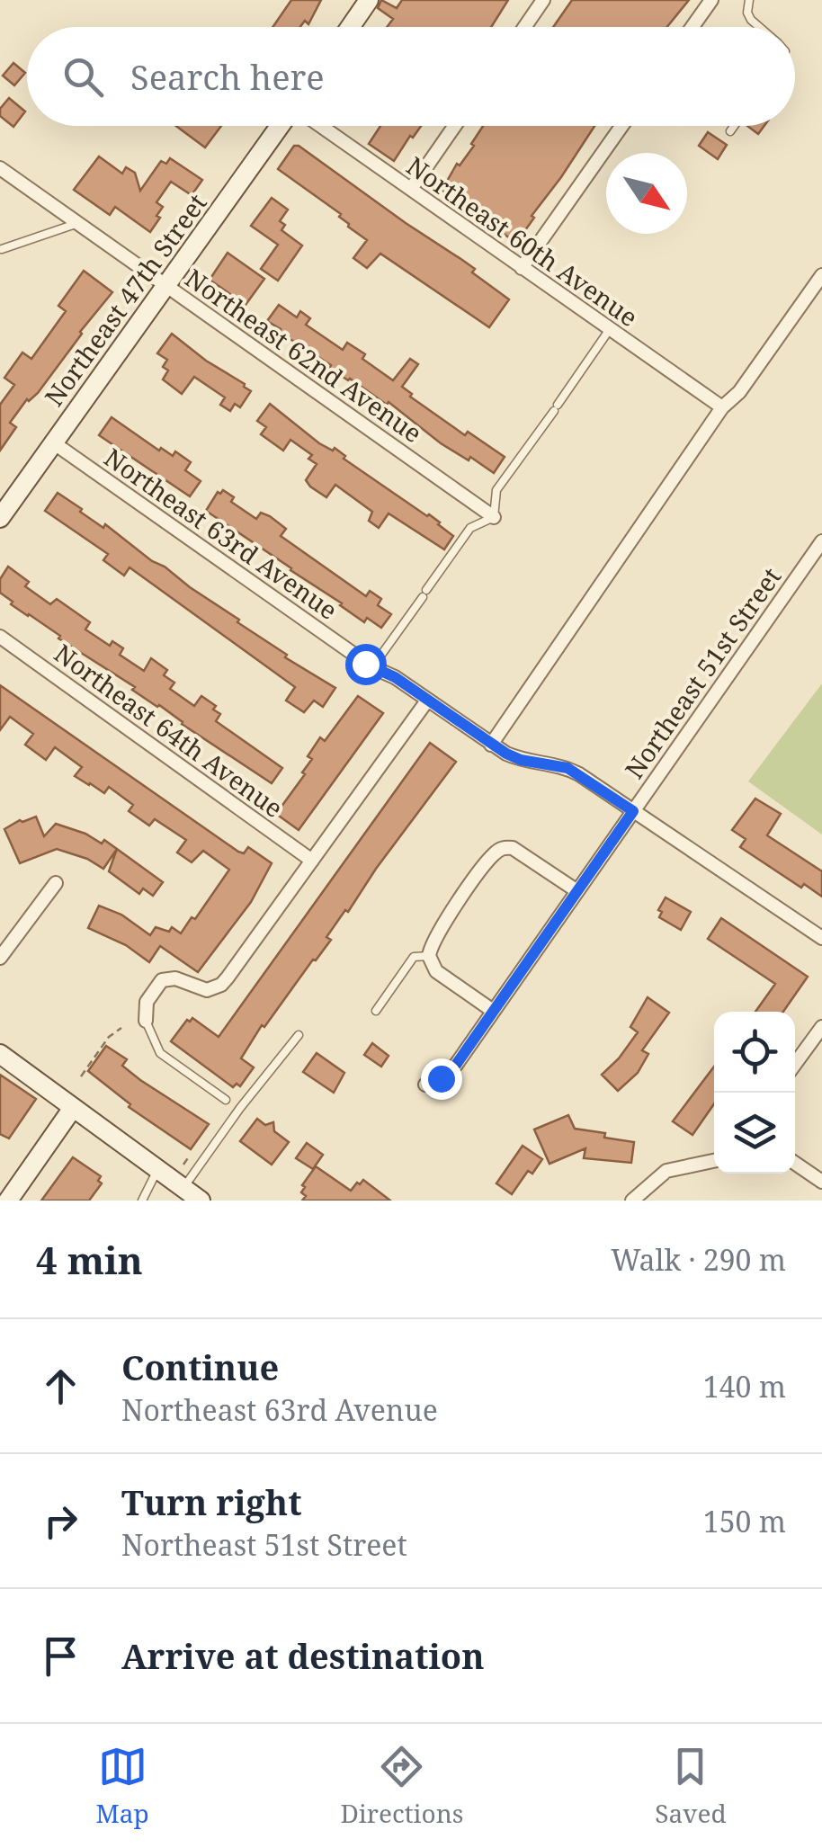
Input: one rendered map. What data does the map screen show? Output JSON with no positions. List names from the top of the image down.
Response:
{
  "streets": {
    "street": [
      "Northeast 60th Avenue",
      "Northeast 47th Street",
      "Northeast 62nd Avenue",
      "Northeast 63rd Avenue",
      "Northeast 51st Street",
      "Northeast 64th Avenue"
    ]
  },
  "crossings": [
    ["Northeast 47th Street", "Northeast 62nd Avenue"],
    ["Northeast 47th Street", "Northeast 63rd Avenue"],
    ["Northeast 63rd Avenue", "Northeast 51st Street"]
  ],
  "north": "bottom right",
  "page": {
    "search": "Search here",
    "heading": ["4 min", "Walk · 290 m"],
    "list": [
      ["Continue", "Northeast 63rd Avenue", "140 m"],
      ["Turn right", "Northeast 51st Street", "150 m"],
      "Arrive at destination"
    ],
    "nav": ["Map", "Directions", "Saved"]
  }
}
